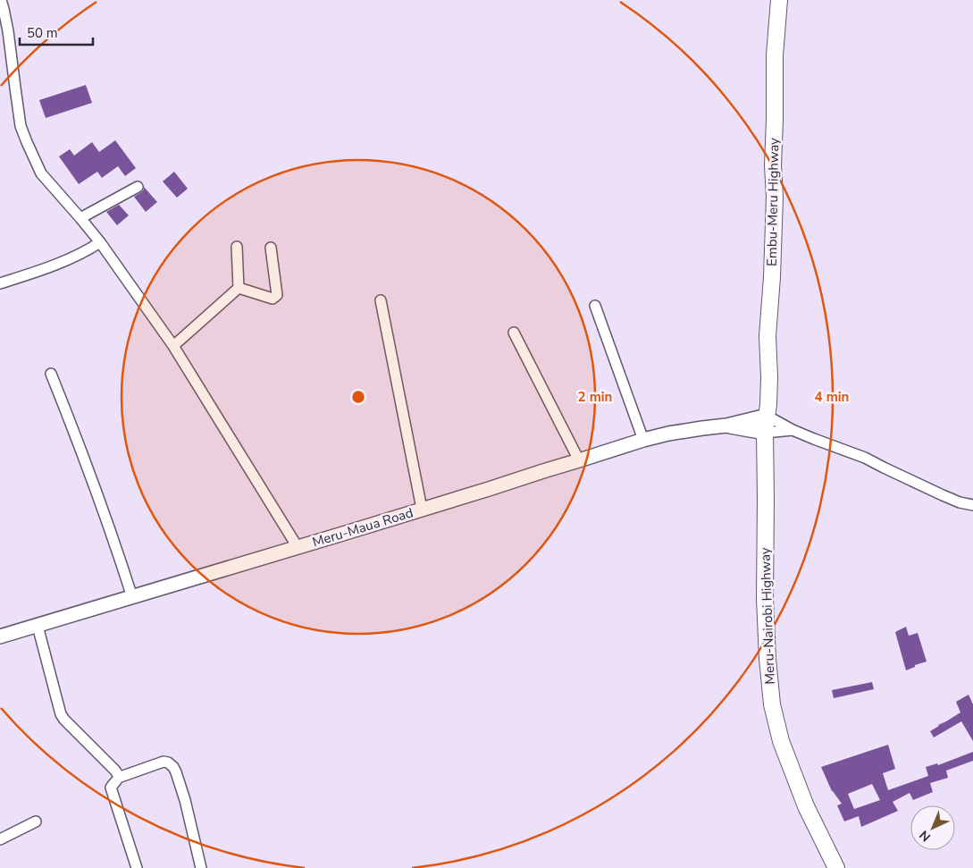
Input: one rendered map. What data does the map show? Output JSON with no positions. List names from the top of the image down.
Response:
{
  "streets": {
    "highway": ["Embu-Meru Highway", "Meru-Nairobi Highway"],
    "main road": ["Meru-Maua Road"]
  },
  "crossings": [
    ["Embu-Meru Highway", "Meru-Maua Road"],
    ["Embu-Meru Highway", "Meru-Nairobi Highway"],
    ["Meru-Maua Road", "Meru-Nairobi Highway"]
  ],
  "scale_bar": "50 m",
  "north": "bottom left",
  "rings": ["2 min", "4 min"]
}
